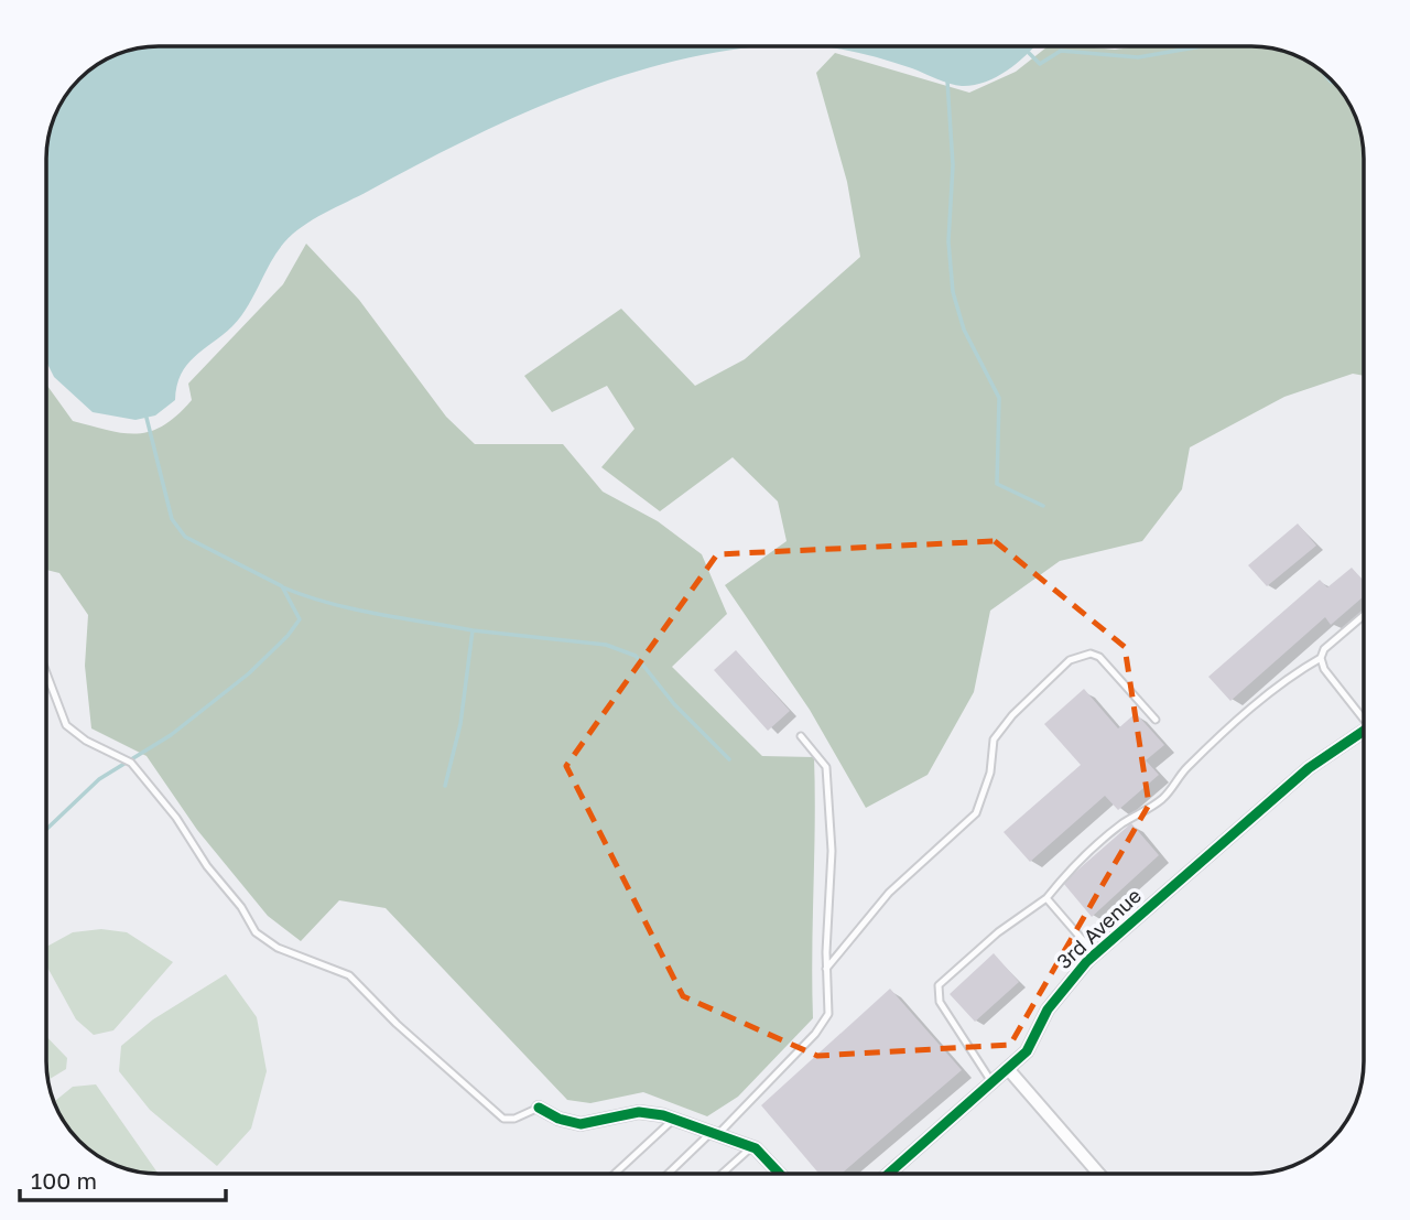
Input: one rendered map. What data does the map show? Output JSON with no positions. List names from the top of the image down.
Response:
{
  "streets": {
    "street": ["3rd Avenue"]
  },
  "scale_bar": "100 m"
}
